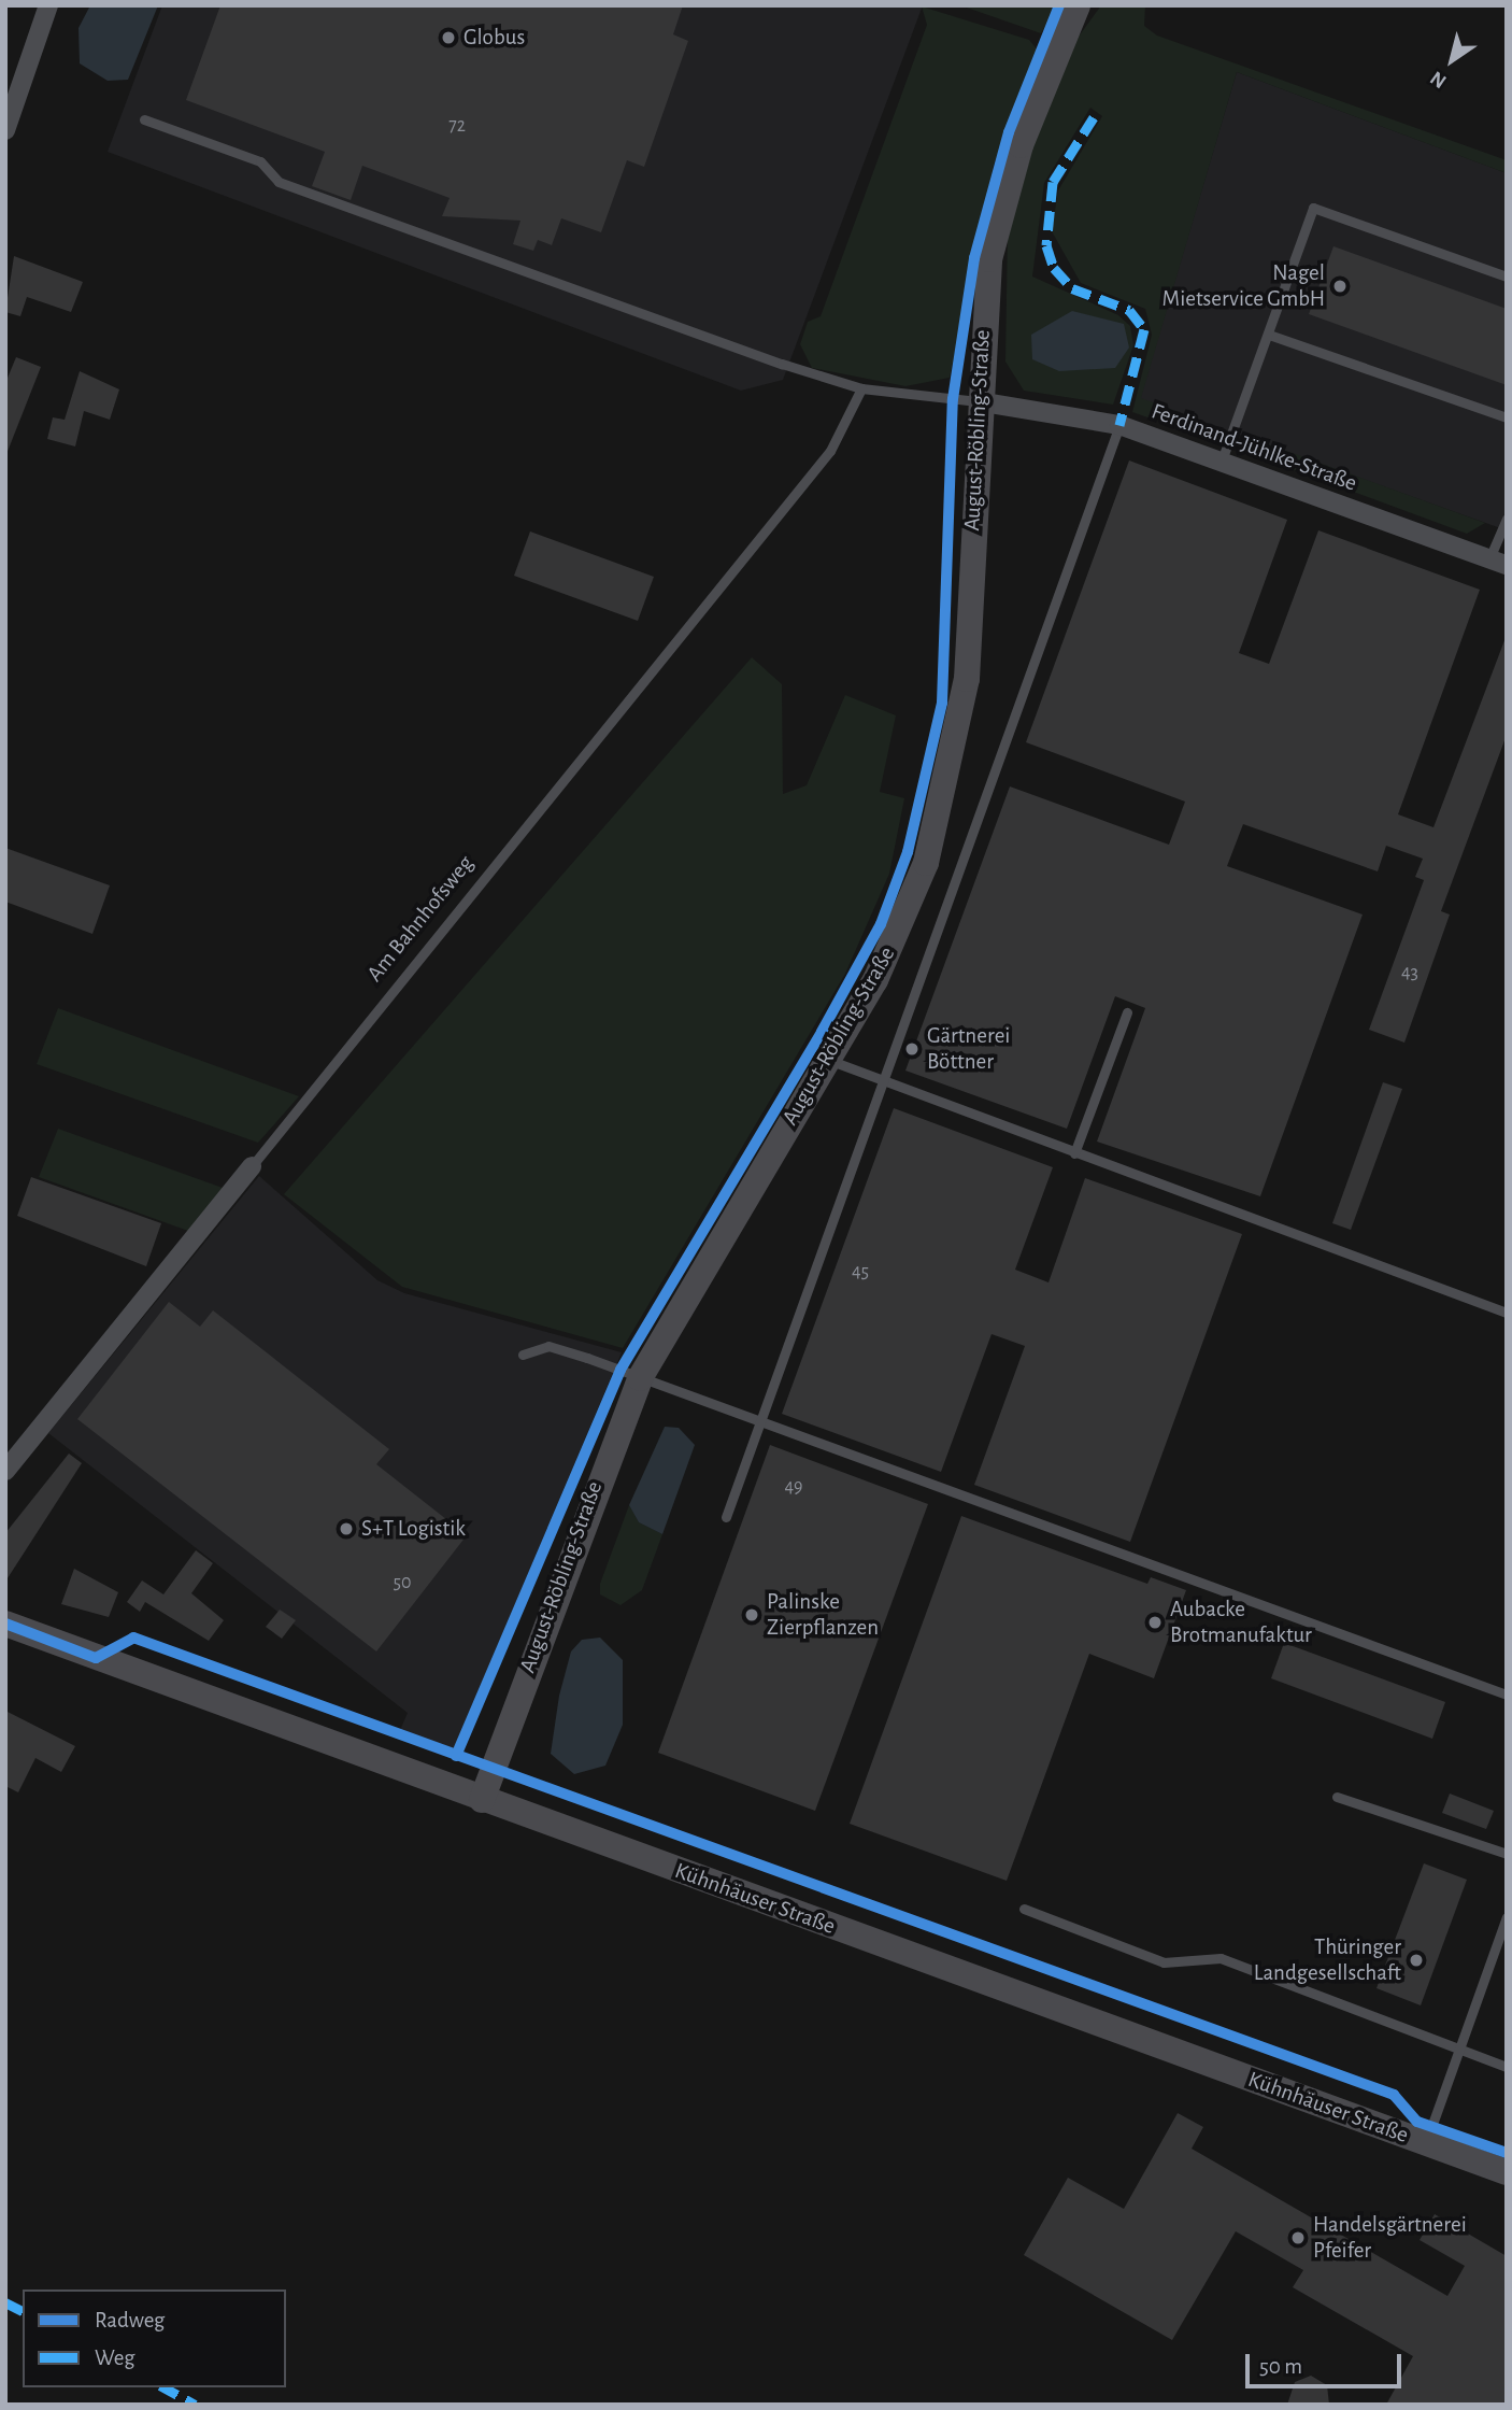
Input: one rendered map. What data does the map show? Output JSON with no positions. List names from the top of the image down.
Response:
{
  "streets": {
    "street": [
      "August-Röbling-Straße",
      "Ferdinand-Jühlke-Straße",
      "Am Bahnhofsweg",
      "Kühnhäuser Straße"
    ]
  },
  "crossings": [
    ["August-Röbling-Straße", "Ferdinand-Jühlke-Straße"],
    ["August-Röbling-Straße", "Kühnhäuser Straße"]
  ],
  "places": [
    "Globus",
    "Nagel Mietservice GmbH",
    "Gärtnerei Böttner",
    "S+T Logistik",
    "Palinske Zierpflanzen",
    "Aubacke Brotmanufaktur",
    "Thüringer Landgesellschaft",
    "Handelsgärtnerei Pfeifer"
  ],
  "house_numbers": [
    "72",
    "43",
    "45",
    "49",
    "50"
  ],
  "legend": ["Radweg", "Weg"],
  "scale_bar": "50 m",
  "north": "bottom left"
}
